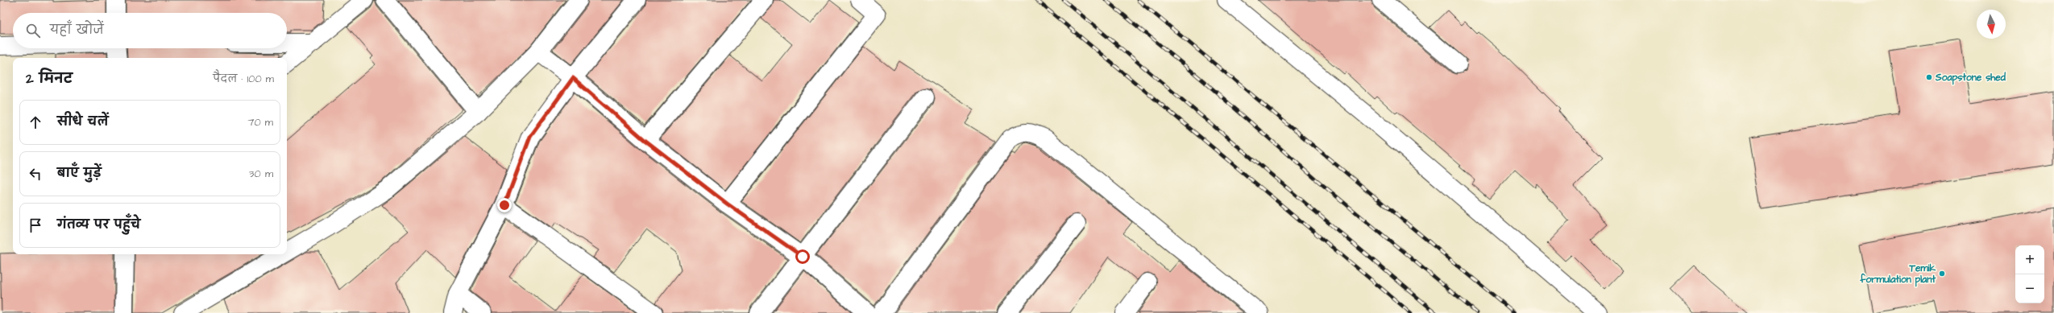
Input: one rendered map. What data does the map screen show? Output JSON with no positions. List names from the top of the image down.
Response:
{
  "places": ["Soapstone shed", "Temik formulation plant"],
  "north": "bottom",
  "page": {
    "search": "यहाँ खोजें",
    "heading": ["2 मिनट", "पैदल · 100 m"],
    "list": [
      ["सीधे चलें", "70 m"],
      ["बाएँ मुड़ें", "30 m"],
      "गंतव्य पर पहुँचे"
    ],
    "map_buttons": ["+", "−"]
  }
}
